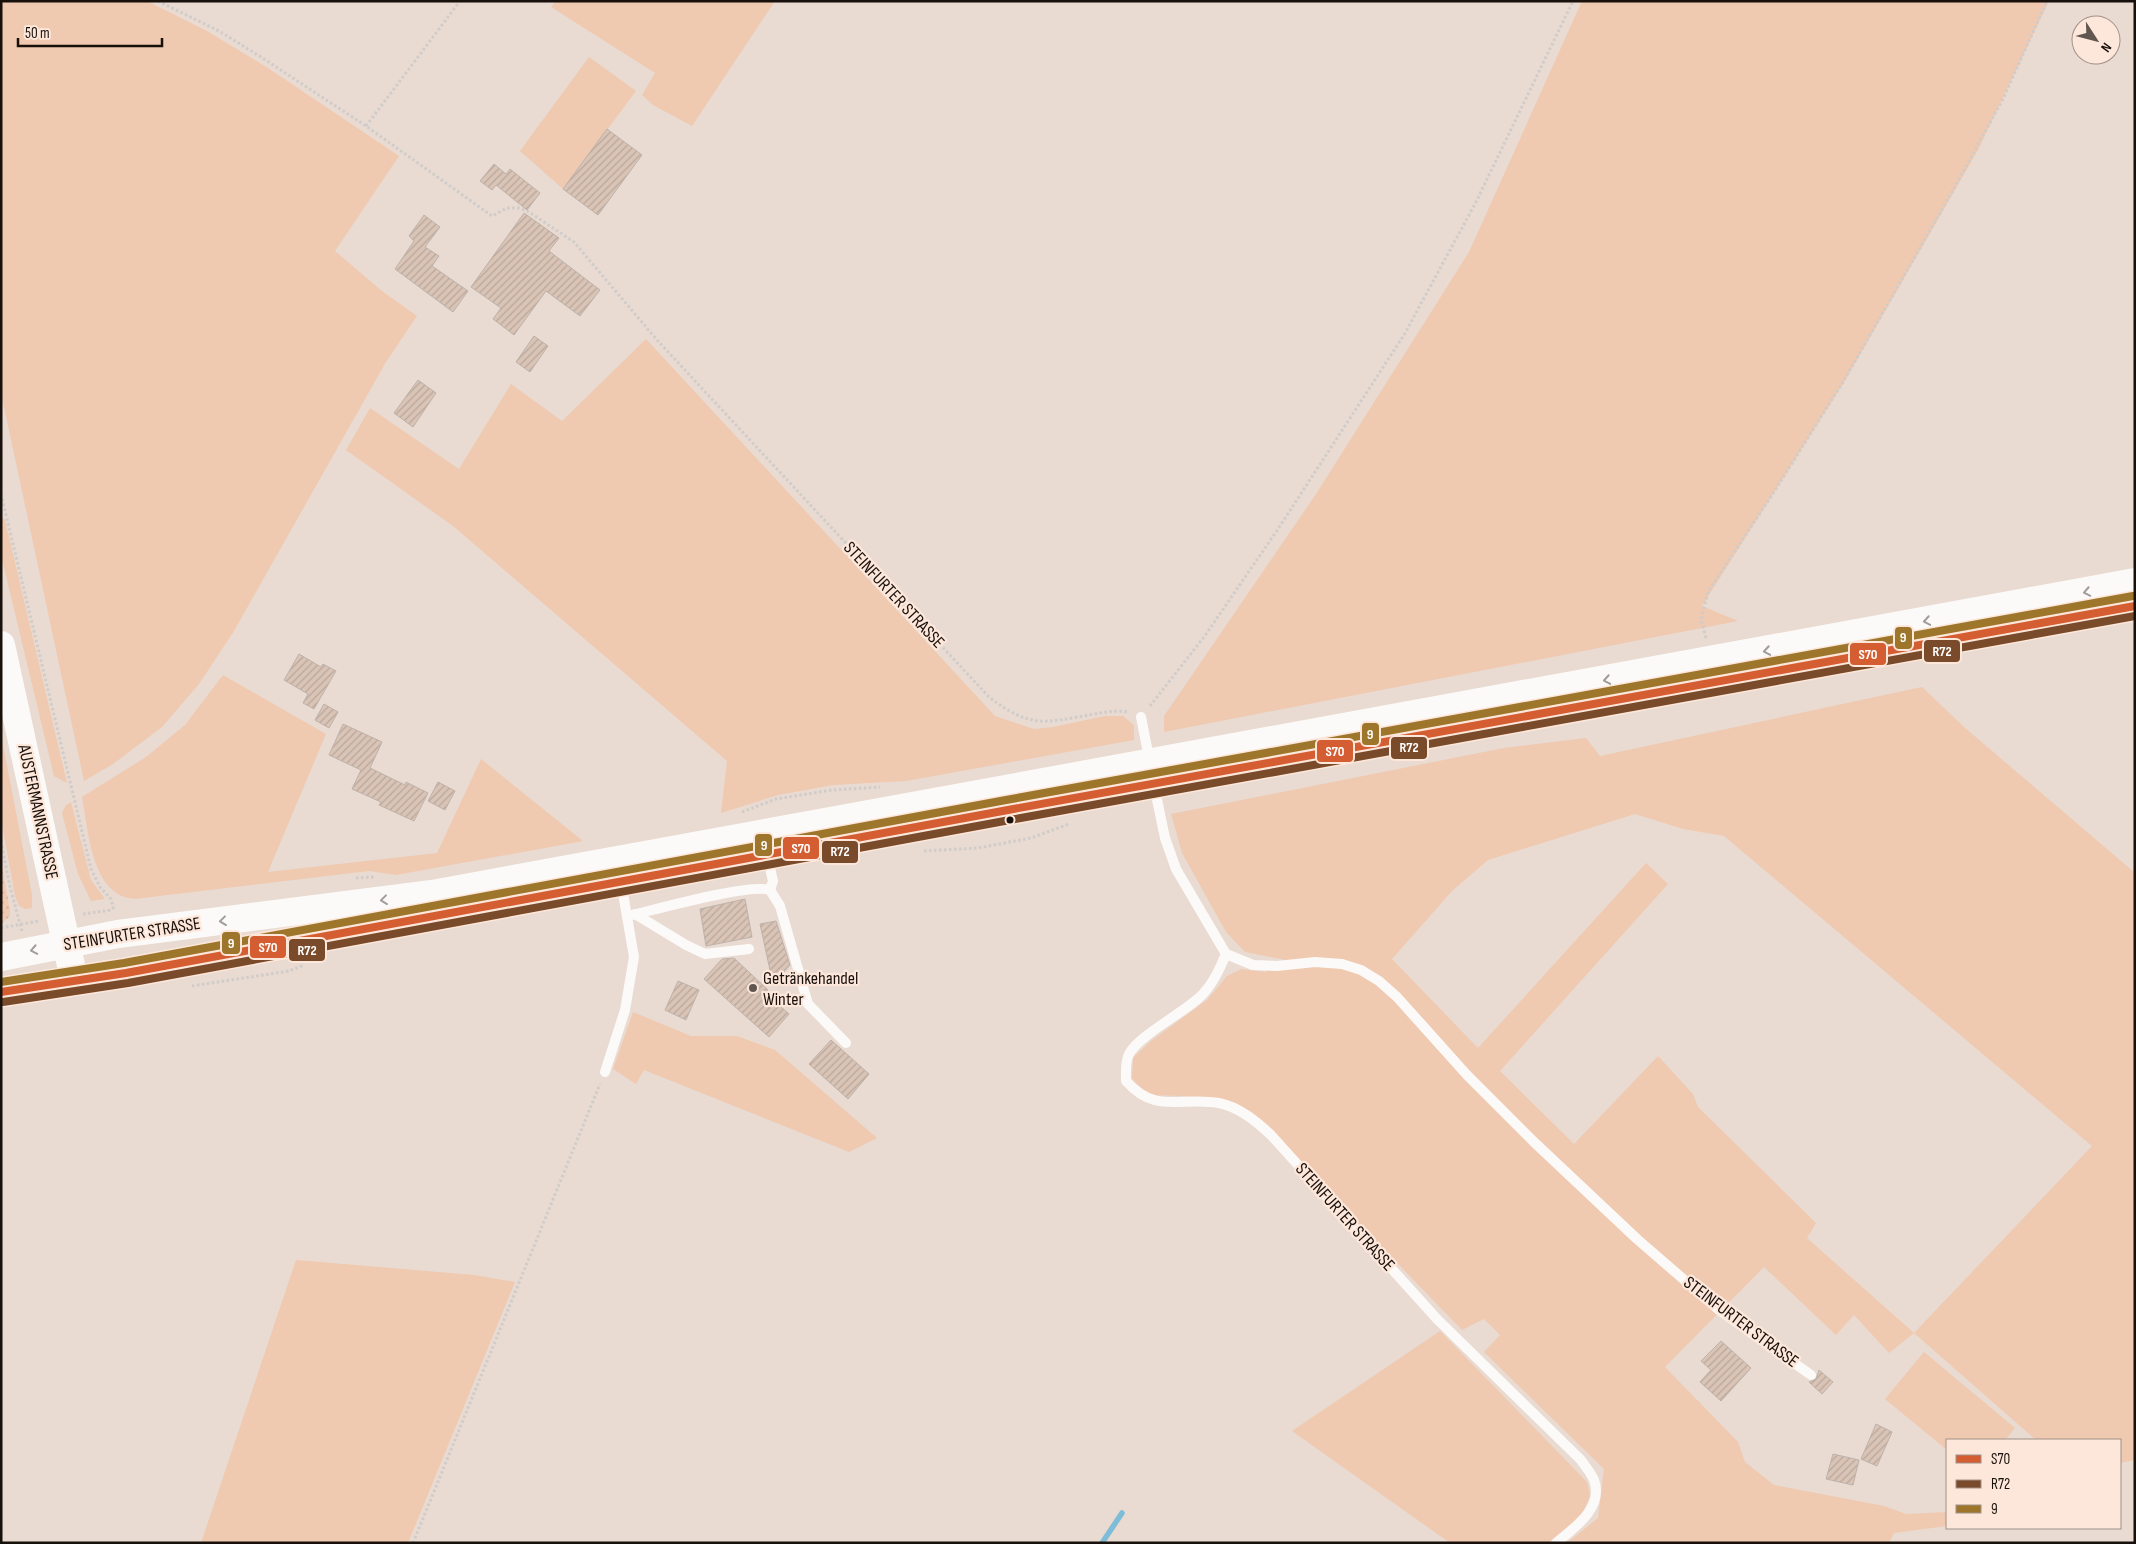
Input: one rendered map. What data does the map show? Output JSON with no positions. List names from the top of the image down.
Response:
{
  "streets": {
    "main road": ["STEINFURTER STRASSE", "AUSTERMANNSTRASSE"]
  },
  "crossings": [
    ["STEINFURTER STRASSE", "AUSTERMANNSTRASSE"]
  ],
  "places": ["Getränkehandel Winter"],
  "lines": ["transit line 9", "transit line S70", "transit line R72"],
  "legend": ["S70", "R72", "9"],
  "scale_bar": "50 m",
  "north": "bottom right"
}
